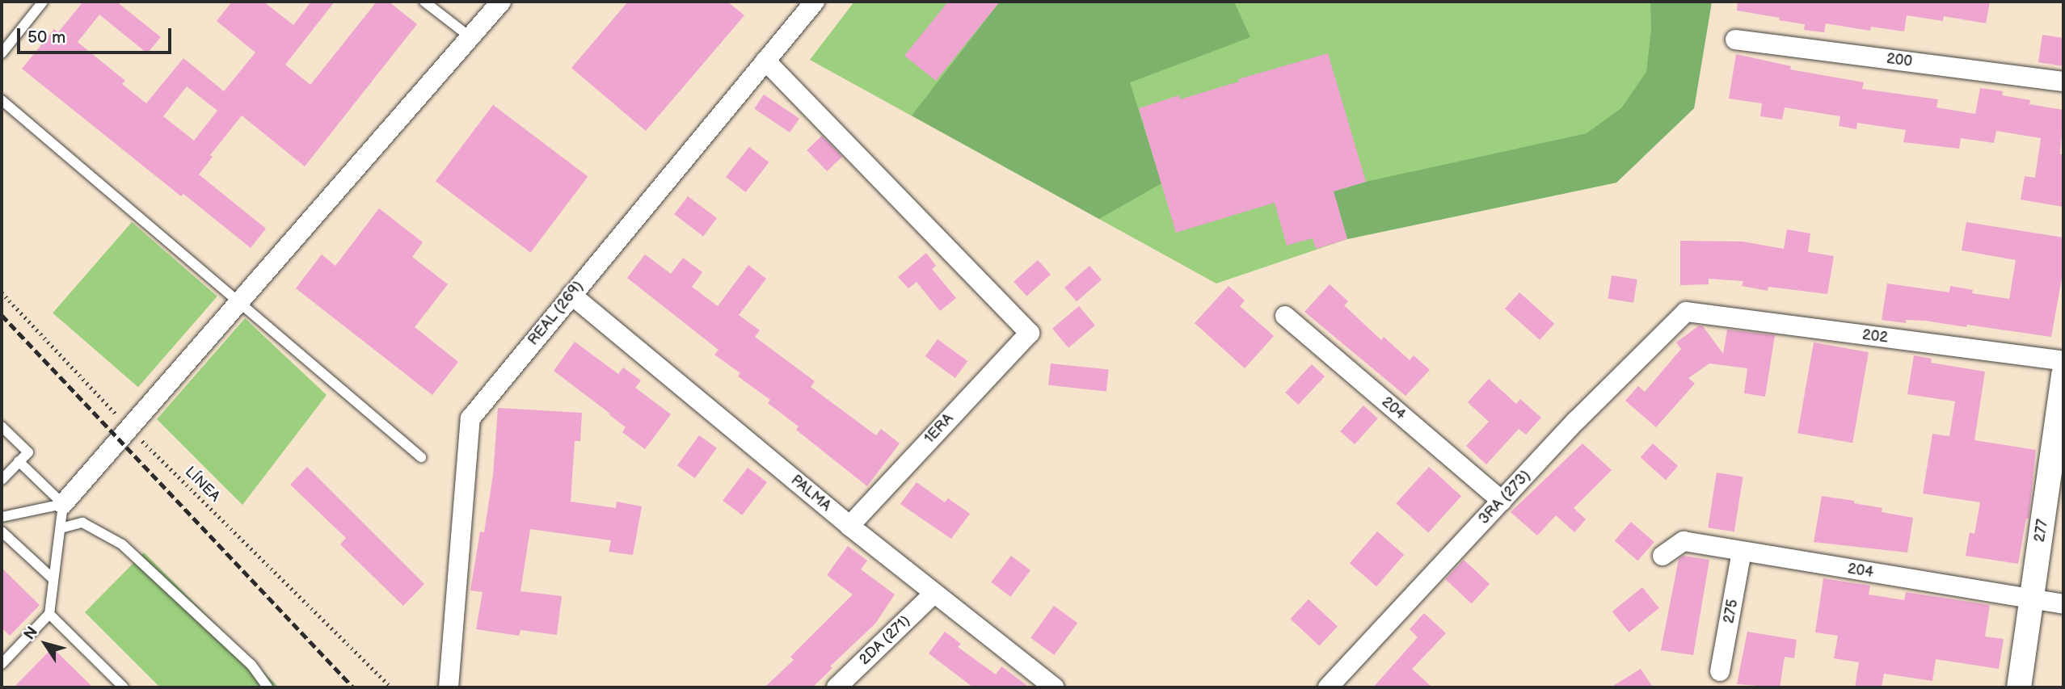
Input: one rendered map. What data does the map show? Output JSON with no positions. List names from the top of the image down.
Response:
{
  "streets": {
    "street": [
      "200",
      "REAL (269)",
      "202",
      "204",
      "1ERA",
      "PALMA",
      "3RA (273)",
      "277",
      "275",
      "2DA (271)"
    ],
    "path": ["LÍNEA"]
  },
  "crossings": [
    ["REAL (269)", "1ERA"],
    ["REAL (269)", "PALMA"],
    ["202", "3RA (273)"],
    ["204", "3RA (273)"],
    ["204", "277"],
    ["204", "275"],
    ["1ERA", "PALMA"],
    ["PALMA", "2DA (271)"]
  ],
  "scale_bar": "50 m",
  "north": "top left"
}
